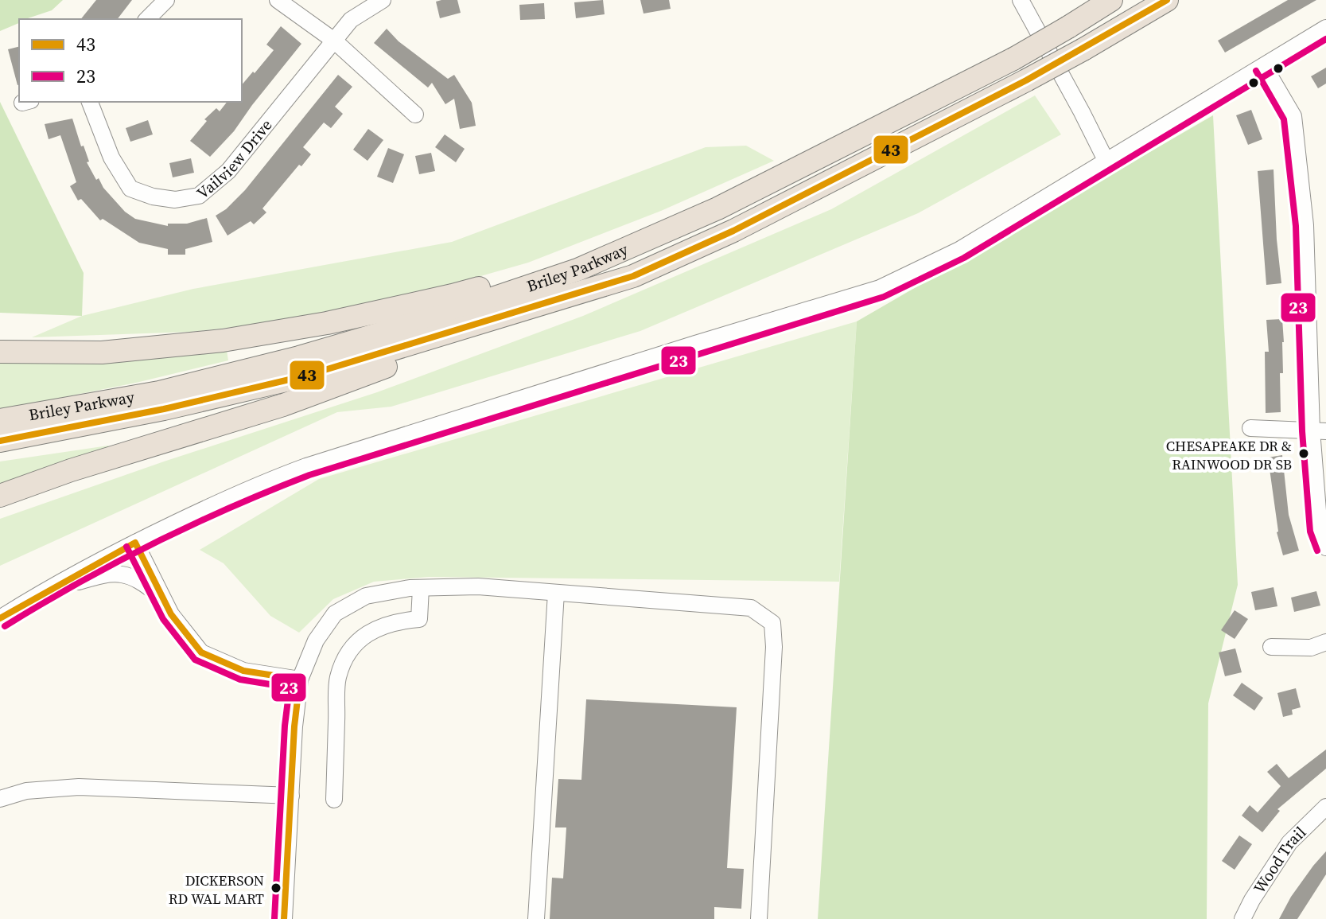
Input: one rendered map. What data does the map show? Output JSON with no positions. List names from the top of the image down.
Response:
{
  "streets": {
    "highway": ["Briley Parkway"],
    "street": ["Vailview Drive", "Wood Trail"]
  },
  "places": ["CHESAPEAKE DR & RAINWOOD DR SB", "DICKERSON RD WAL MART"],
  "lines": ["transit line 43", "transit line 23"],
  "legend": ["43", "23"]
}
